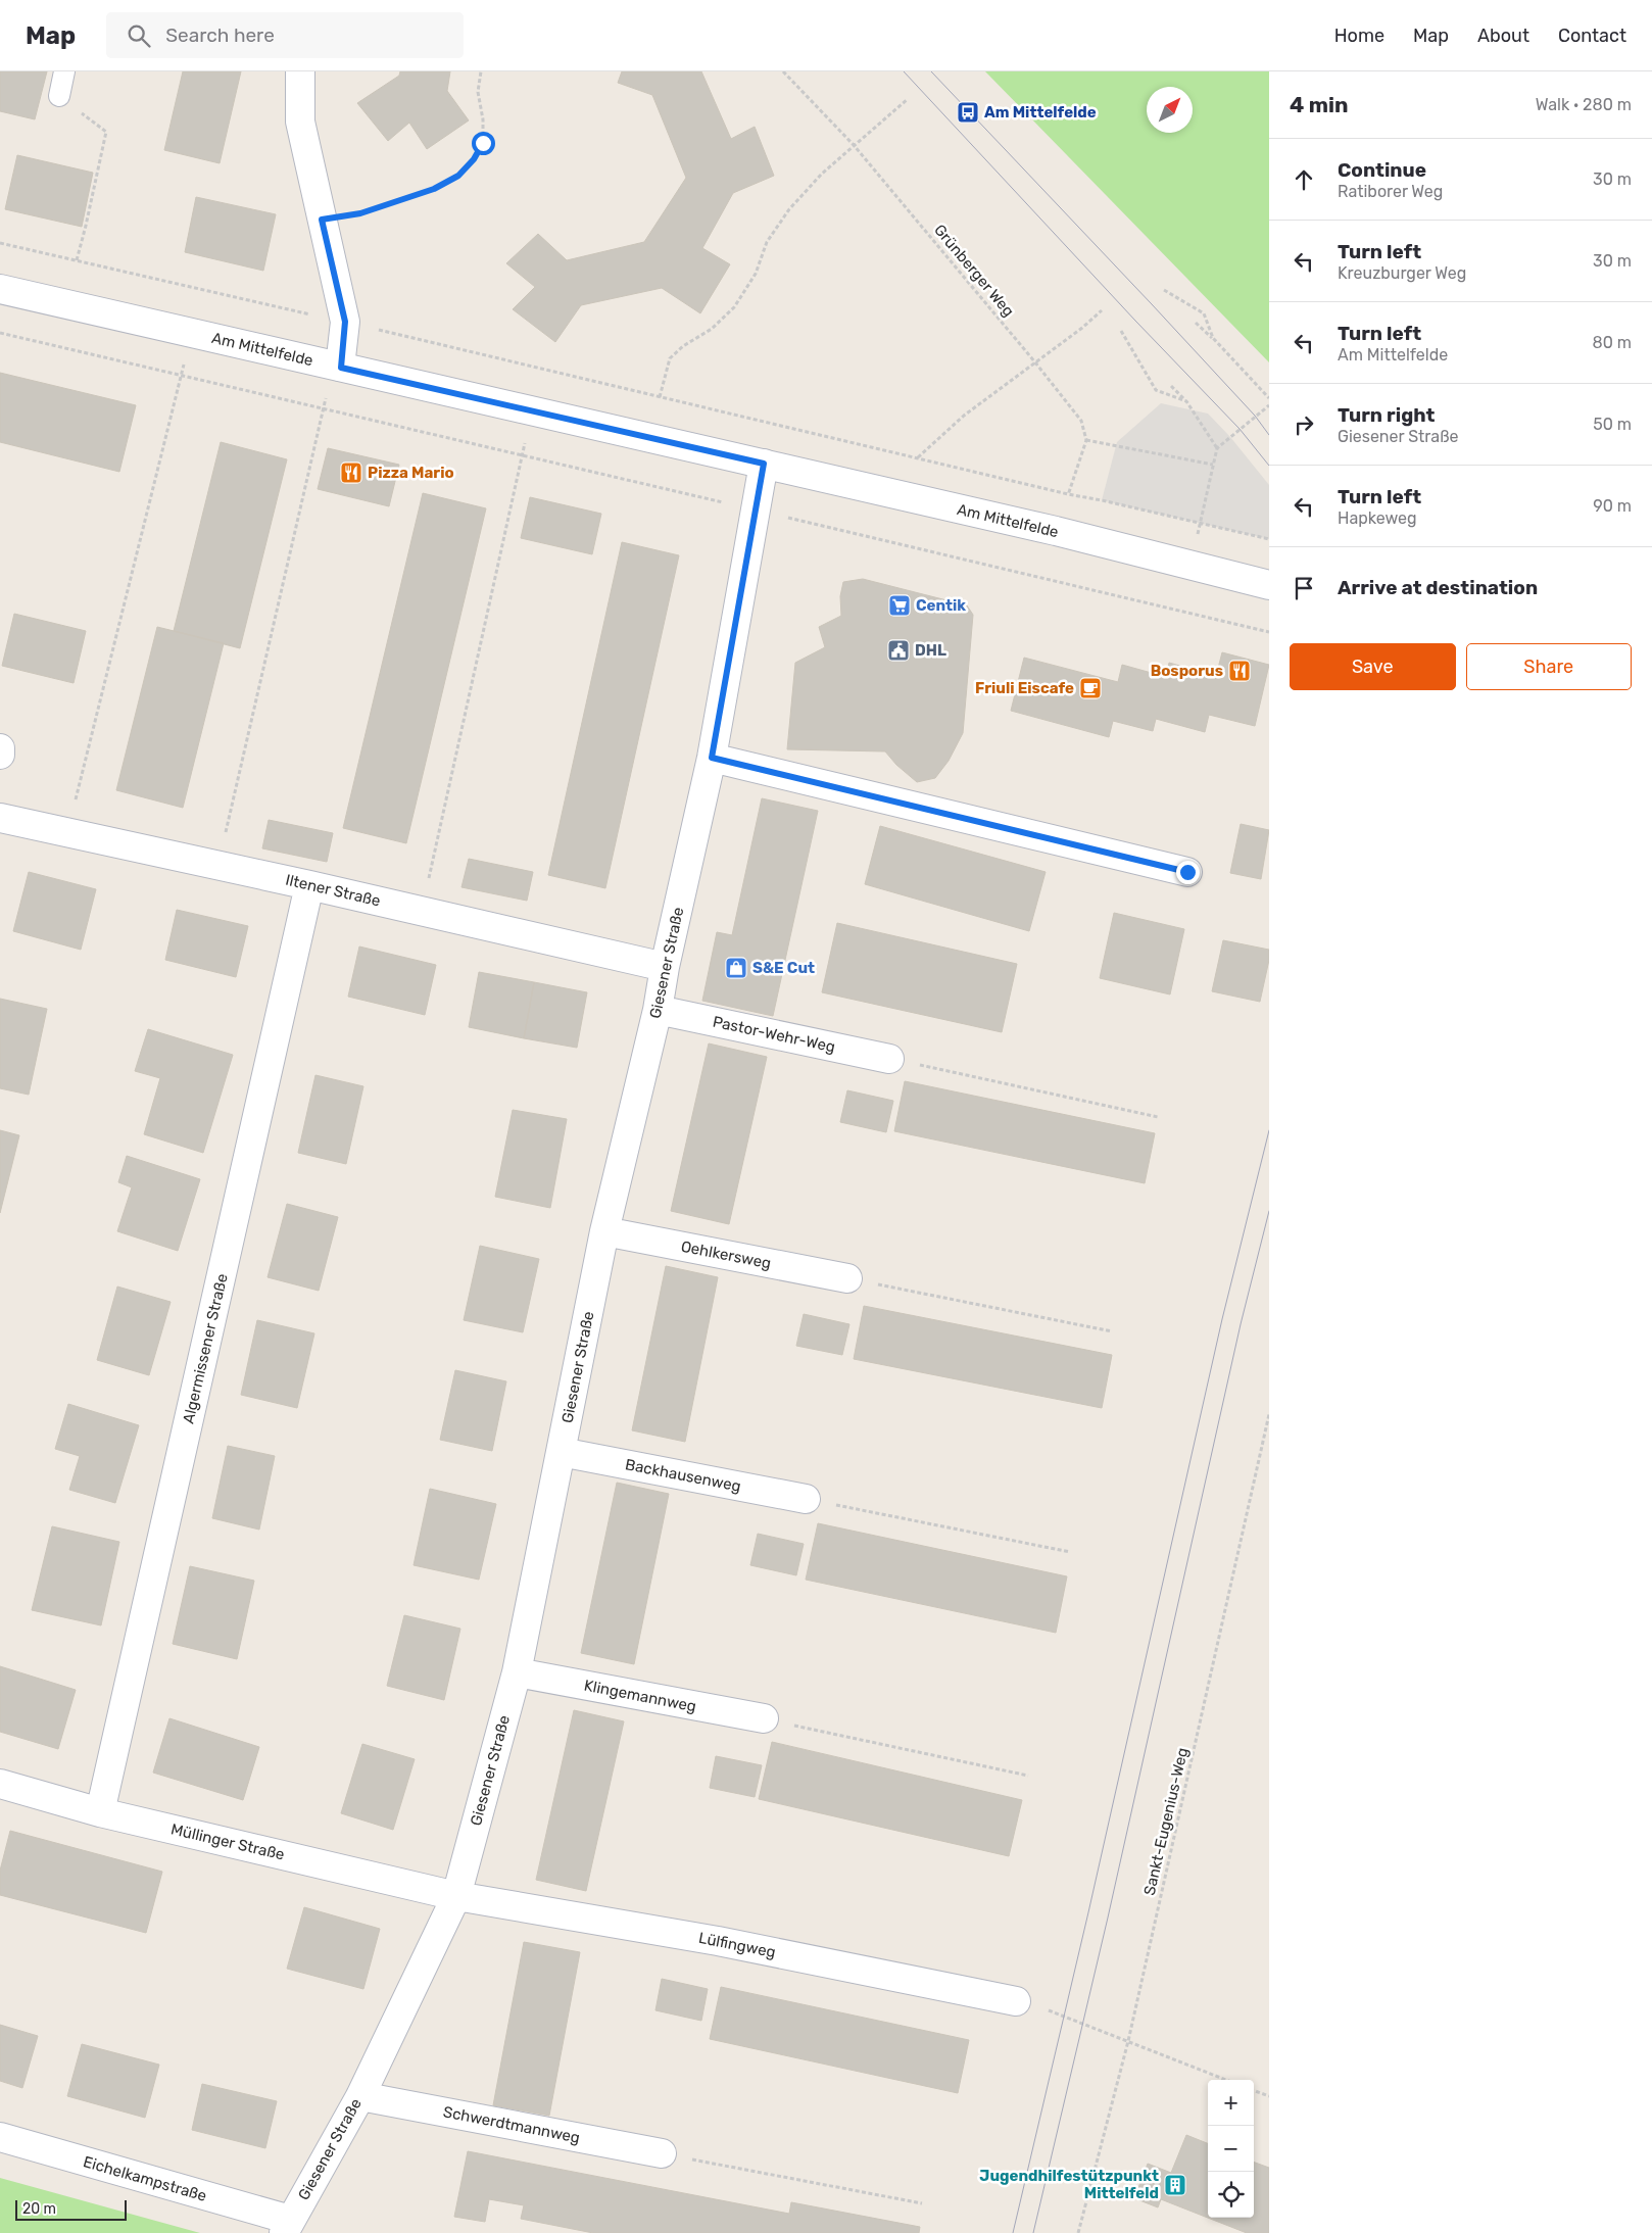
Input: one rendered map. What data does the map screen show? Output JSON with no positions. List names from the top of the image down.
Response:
{
  "streets": {
    "street": [
      "Am Mittelfelde",
      "Iltener Straße",
      "Giesener Straße",
      "Pastor-Wehr-Weg",
      "Oehlkersweg",
      "Algermissener Straße",
      "Backhausenweg",
      "Klingemannweg",
      "Müllinger Straße",
      "Lülfingweg",
      "Schwerdtmannweg",
      "Eichelkampstraße"
    ],
    "path": ["Grünberger Weg", "Sankt-Eugenius-Weg"]
  },
  "crossings": [
    ["Am Mittelfelde", "Giesener Straße"],
    ["Iltener Straße", "Giesener Straße"],
    ["Iltener Straße", "Algermissener Straße"],
    ["Giesener Straße", "Pastor-Wehr-Weg"],
    ["Giesener Straße", "Oehlkersweg"],
    ["Giesener Straße", "Backhausenweg"],
    ["Giesener Straße", "Klingemannweg"],
    ["Giesener Straße", "Müllinger Straße"],
    ["Giesener Straße", "Lülfingweg"],
    ["Giesener Straße", "Schwerdtmannweg"],
    ["Giesener Straße", "Eichelkampstraße"],
    ["Algermissener Straße", "Müllinger Straße"],
    ["Müllinger Straße", "Lülfingweg"]
  ],
  "places": {
    "bus stop": ["Am Mittelfelde"],
    "restaurant": ["Pizza Mario", "Bosporus"],
    "supermarket": ["Centik"],
    "public building": ["DHL"],
    "cafe": ["Friuli Eiscafe"],
    "shop": ["S&E Cut"],
    "building": ["Jugendhilfestützpunkt Mittelfeld"]
  },
  "scale_bar": "20 m",
  "north": "top right",
  "page": {
    "header": "Map",
    "search": "Search here",
    "nav": [
      "Home",
      "Map",
      "About",
      "Contact"
    ],
    "heading": ["4 min", "Walk · 280 m"],
    "list": [
      ["Continue", "Ratiborer Weg", "30 m"],
      ["Turn left", "Kreuzburger Weg", "30 m"],
      ["Turn left", "Am Mittelfelde", "80 m"],
      ["Turn right", "Giesener Straße", "50 m"],
      ["Turn left", "Hapkeweg", "90 m"],
      "Arrive at destination"
    ],
    "buttons": ["Save", "Share"],
    "map_buttons": ["+", "−"],
    "scale": "20 m"
  }
}
